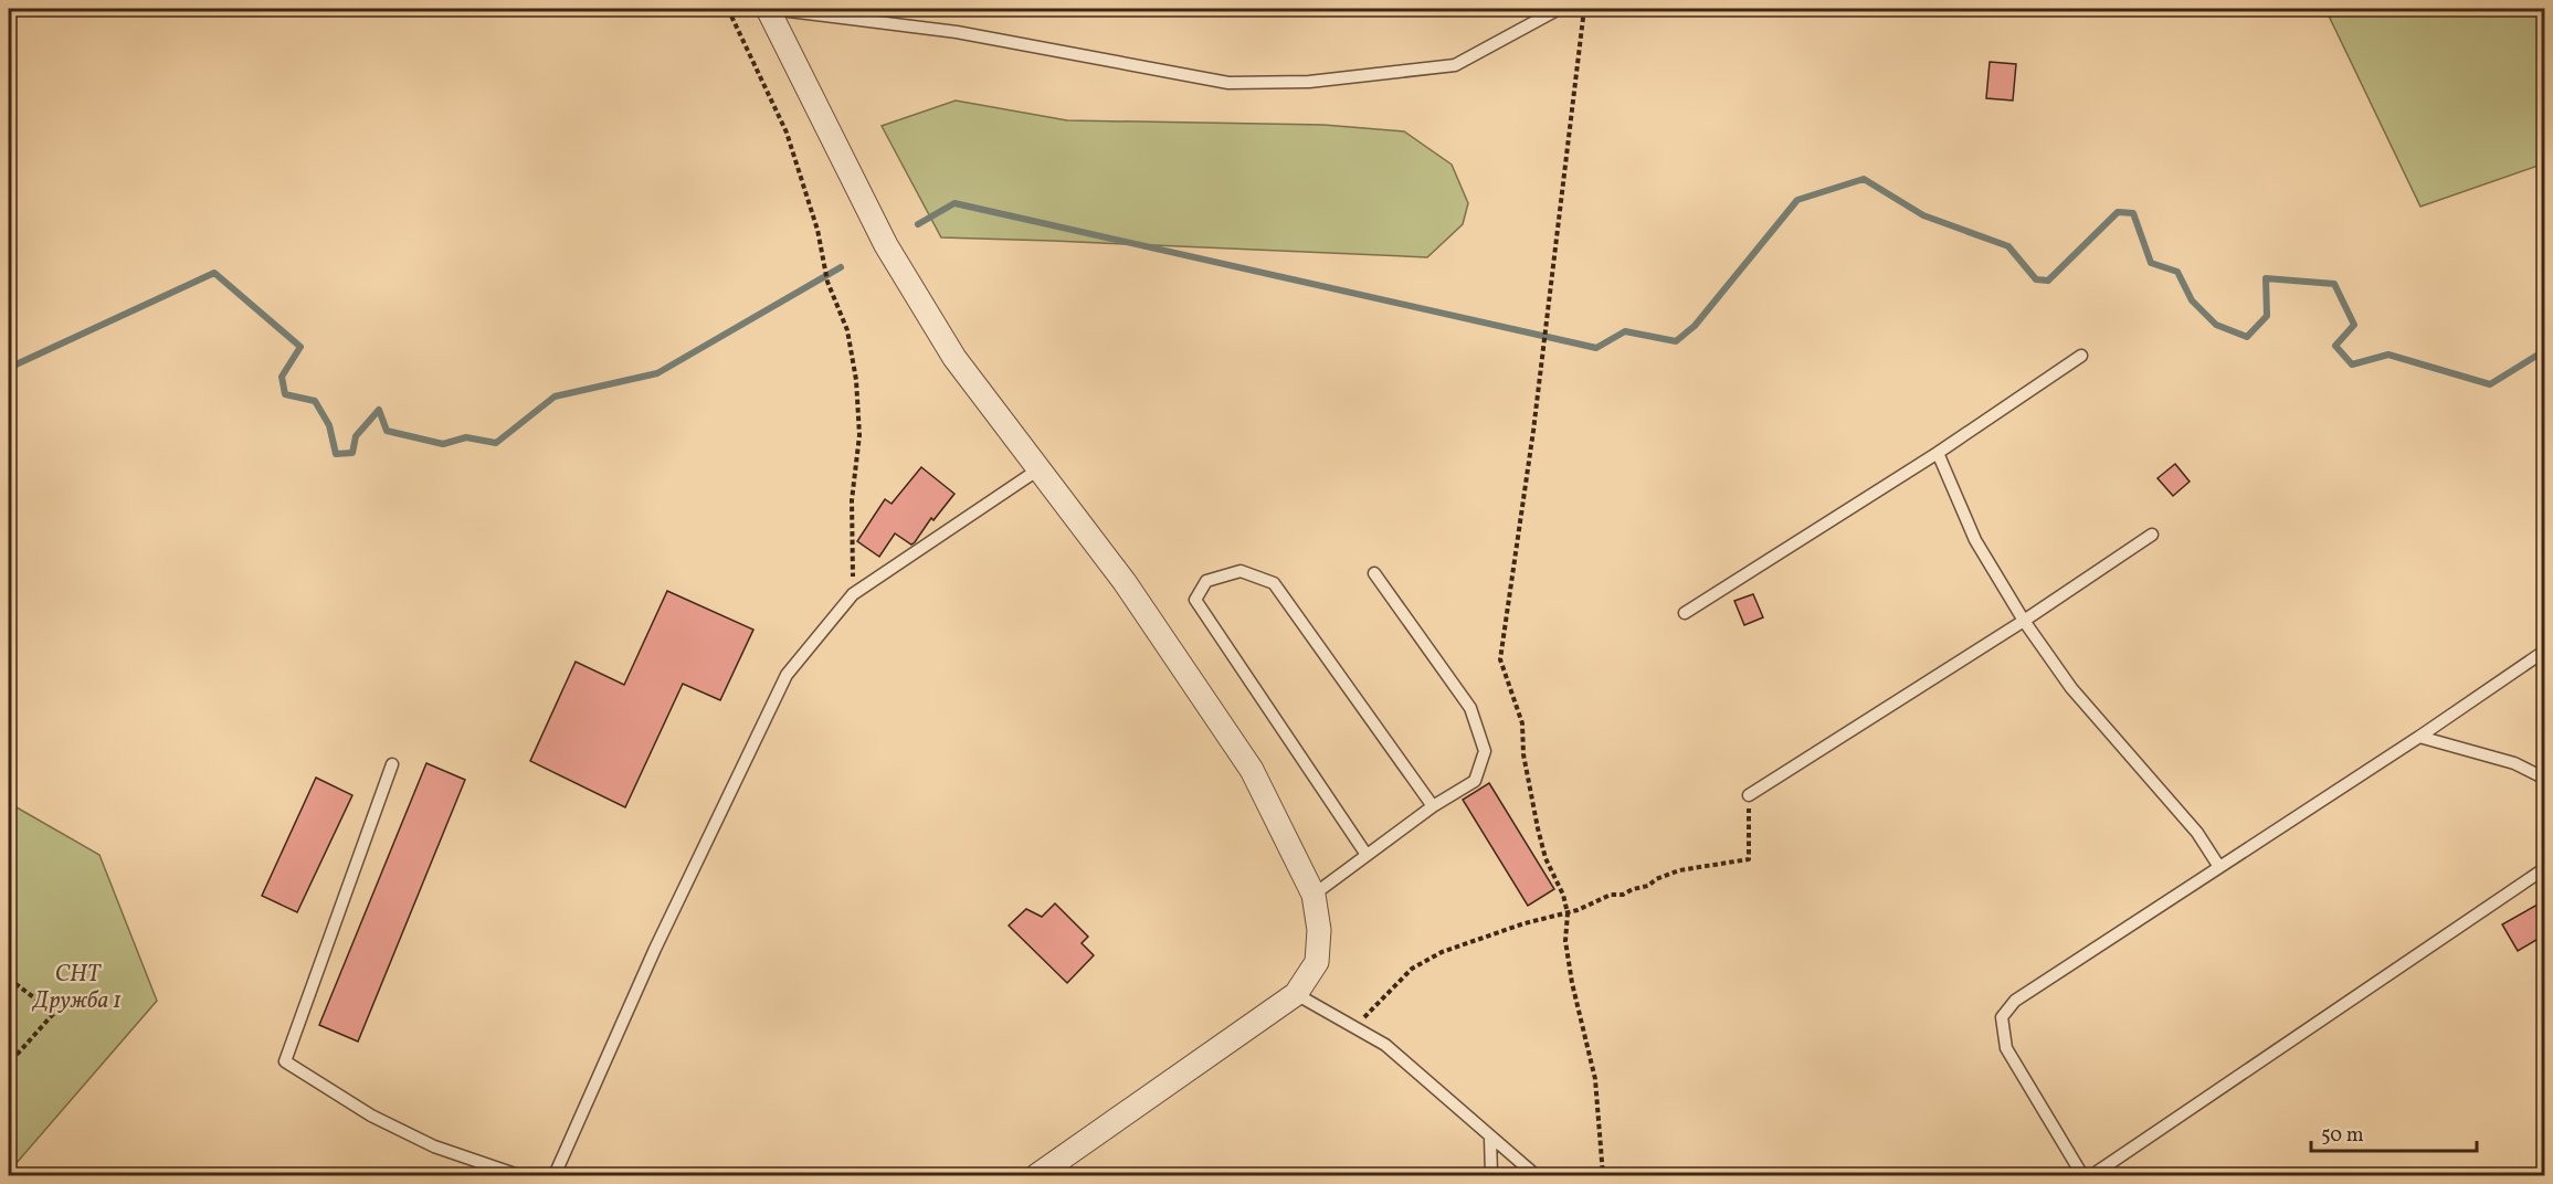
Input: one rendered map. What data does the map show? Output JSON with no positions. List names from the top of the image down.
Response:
{
  "parks": ["СНТ Дружба 1"],
  "scale_bar": "50 m"
}
